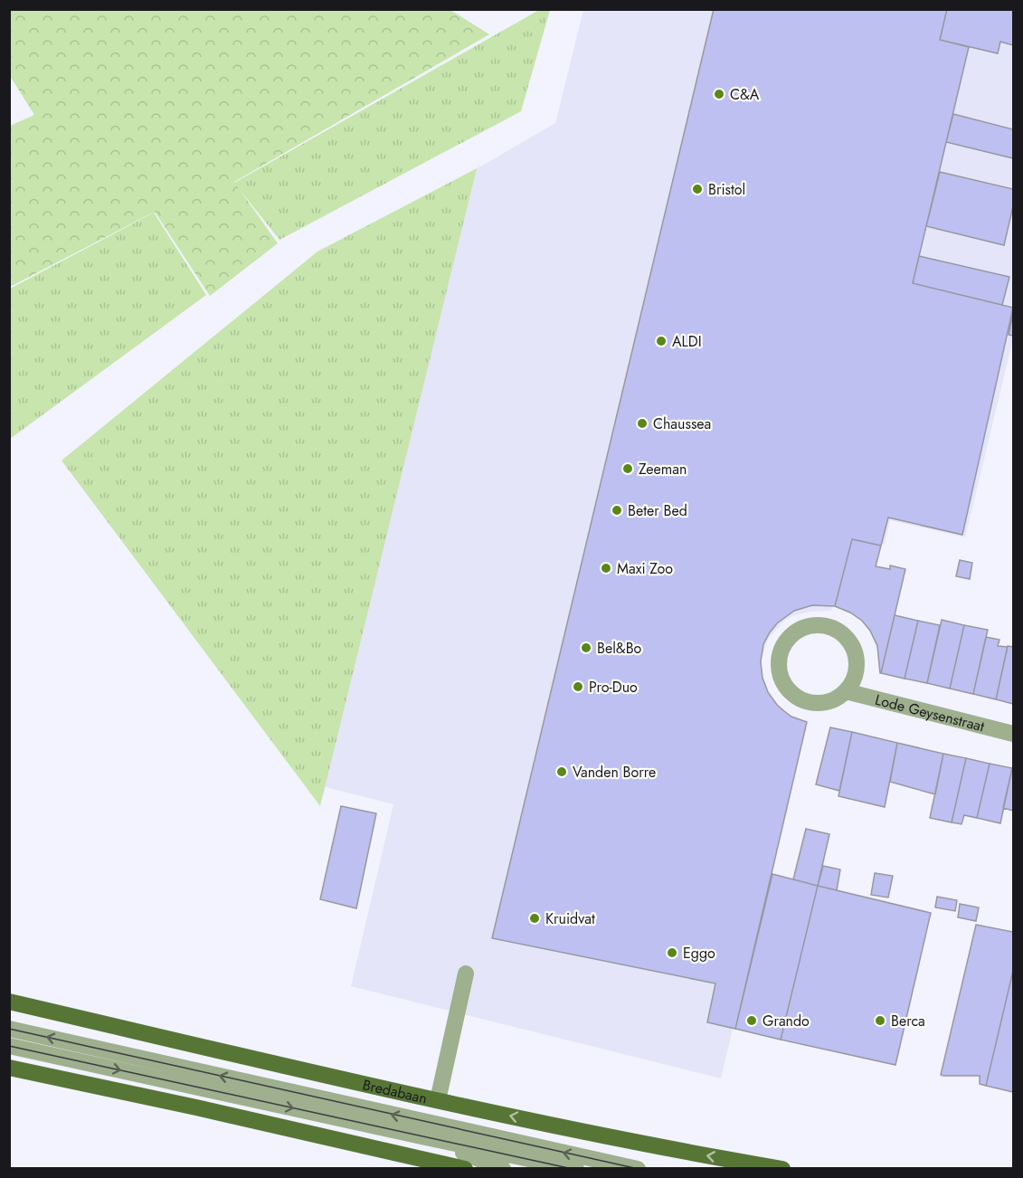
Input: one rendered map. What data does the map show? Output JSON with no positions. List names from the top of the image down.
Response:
{
  "streets": {
    "main road": ["Bredabaan"],
    "street": ["Lode Geysenstraat"]
  },
  "one_way": ["Bredabaan"],
  "places": [
    "C&A",
    "Bristol",
    "ALDI",
    "Chaussea",
    "Zeeman",
    "Beter Bed",
    "Maxi Zoo",
    "Bel&Bo",
    "Pro-Duo",
    "Vanden Borre",
    "Kruidvat",
    "Eggo",
    "Grando",
    "Berca"
  ]
}
